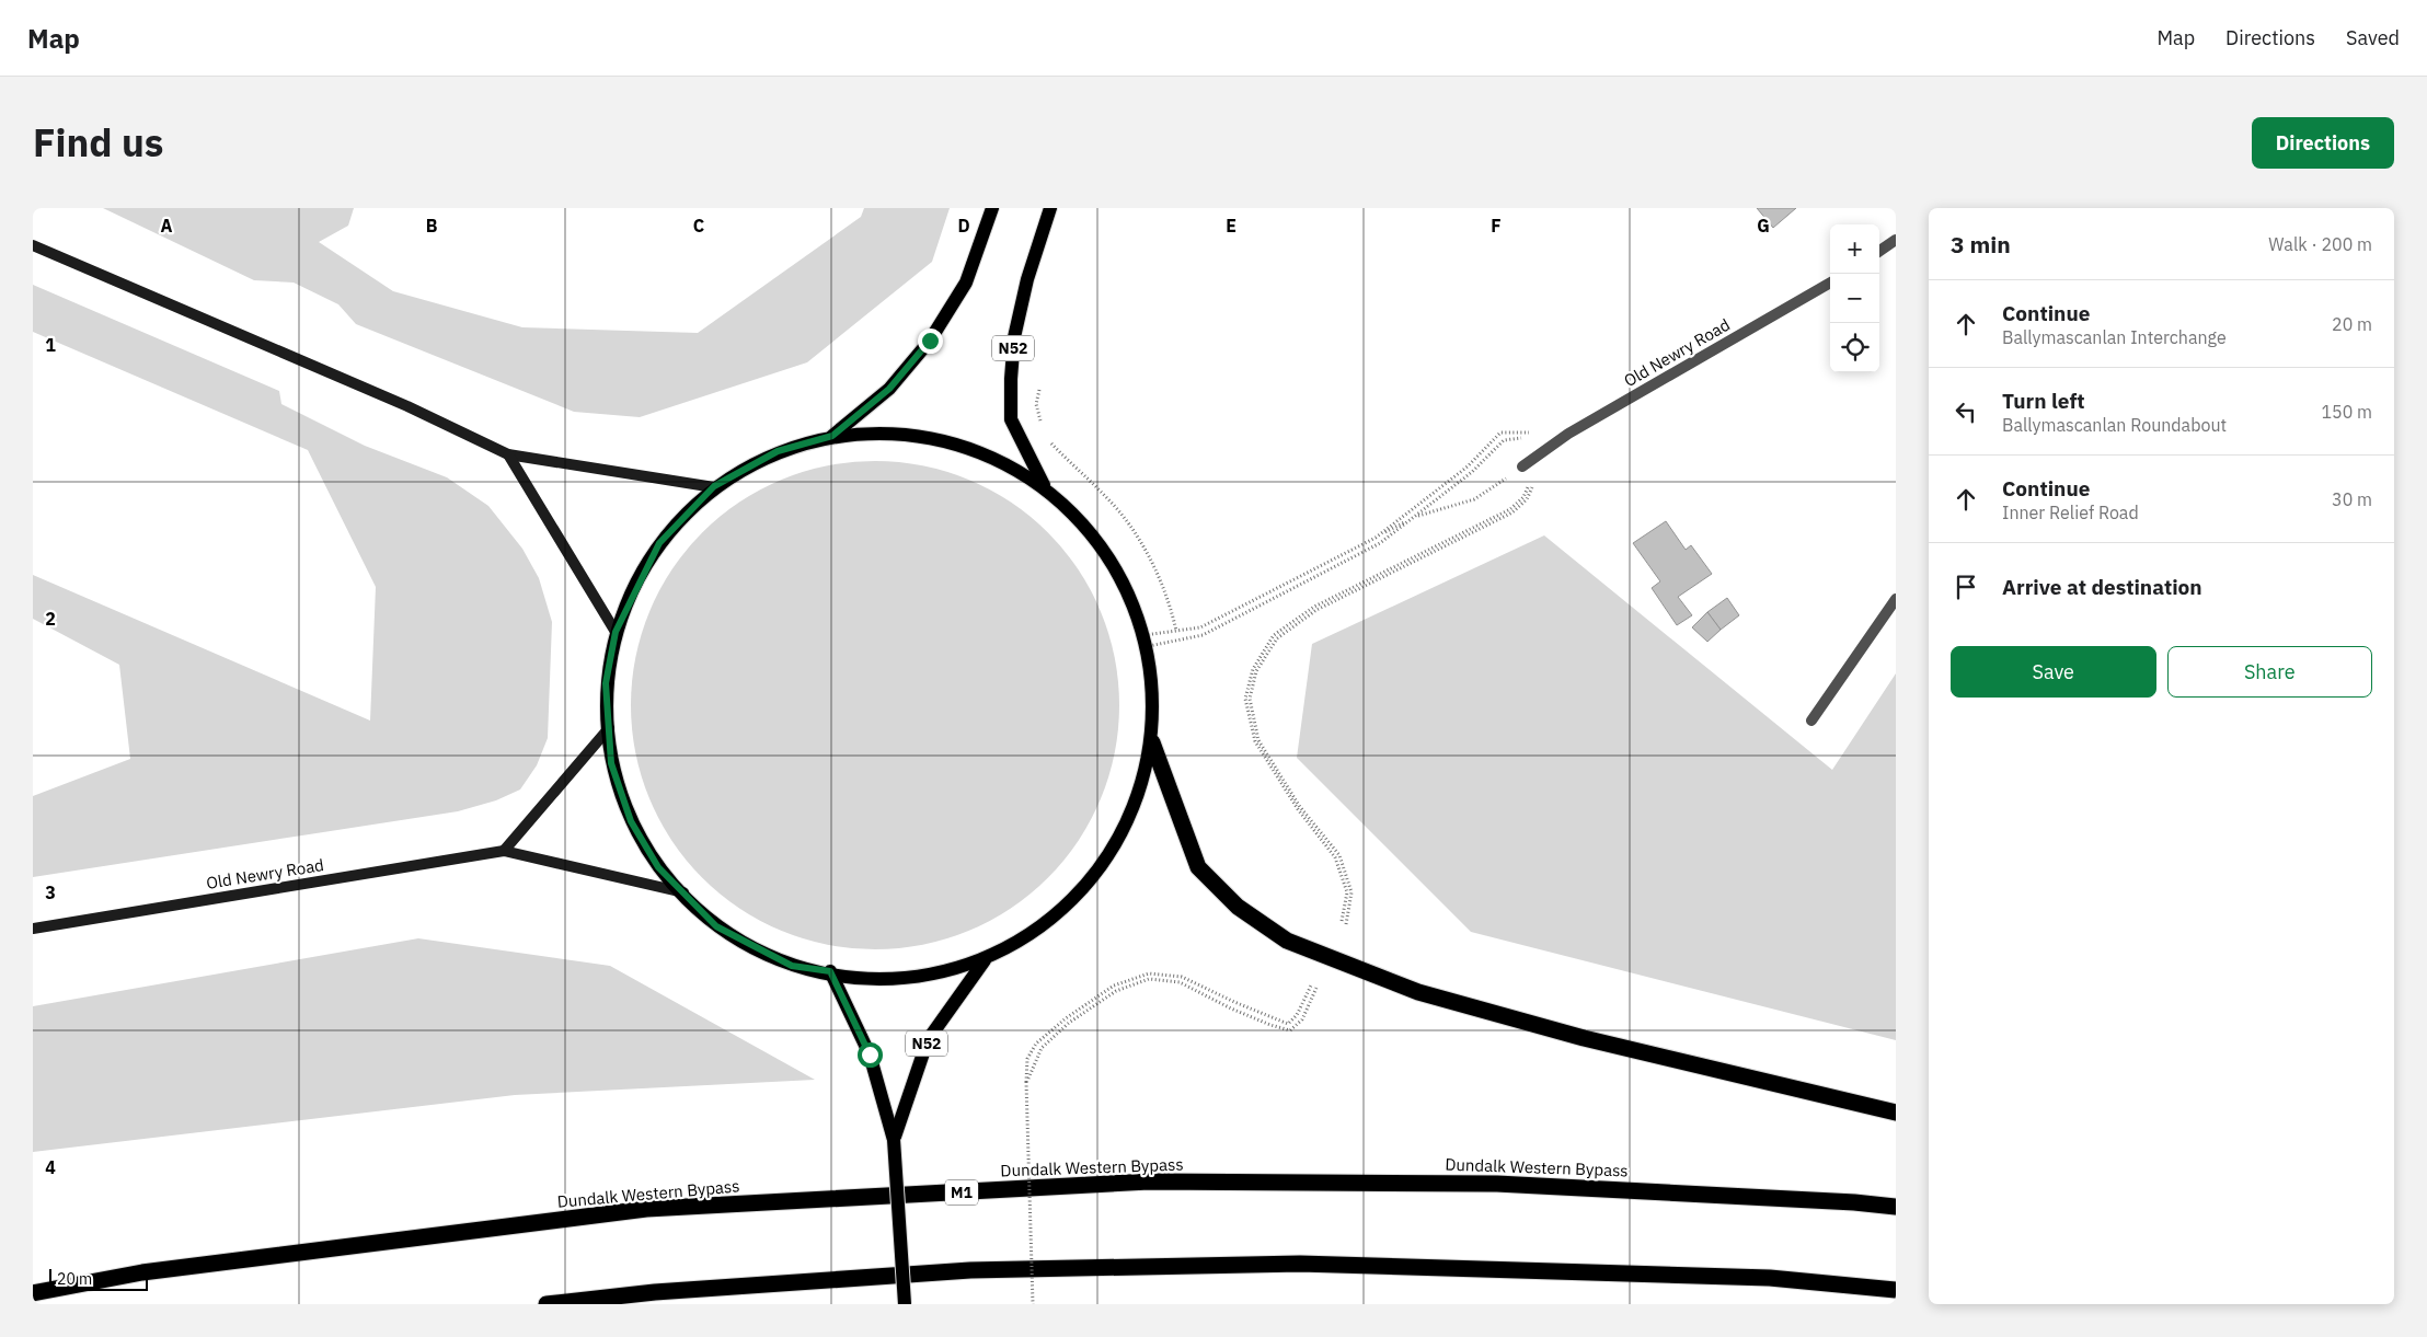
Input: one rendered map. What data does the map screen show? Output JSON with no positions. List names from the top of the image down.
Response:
{
  "streets": {
    "highway": ["Dundalk Western Bypass", "M1"],
    "main road": ["N52", "Old Newry Road"]
  },
  "crossings": [
    ["N52", "Old Newry Road"]
  ],
  "scale_bar": "20 m",
  "page": {
    "header": "Map",
    "nav": ["Map", "Directions", "Saved"],
    "title": "Find us",
    "buttons": [
      "Directions",
      ["Save", "Share"]
    ],
    "heading": ["3 min", "Walk · 200 m"],
    "map_buttons": ["+", "−"],
    "list": [
      ["Continue", "Ballymascanlan Interchange", "20 m"],
      ["Turn left", "Ballymascanlan Roundabout", "150 m"],
      ["Continue", "Inner Relief Road", "30 m"],
      "Arrive at destination"
    ],
    "scale": "20 m"
  },
  "grid": {
    "columns": [
      "A",
      "B",
      "C",
      "D",
      "E",
      "F",
      "G"
    ],
    "rows": [
      "1",
      "2",
      "3",
      "4"
    ]
  }
}
